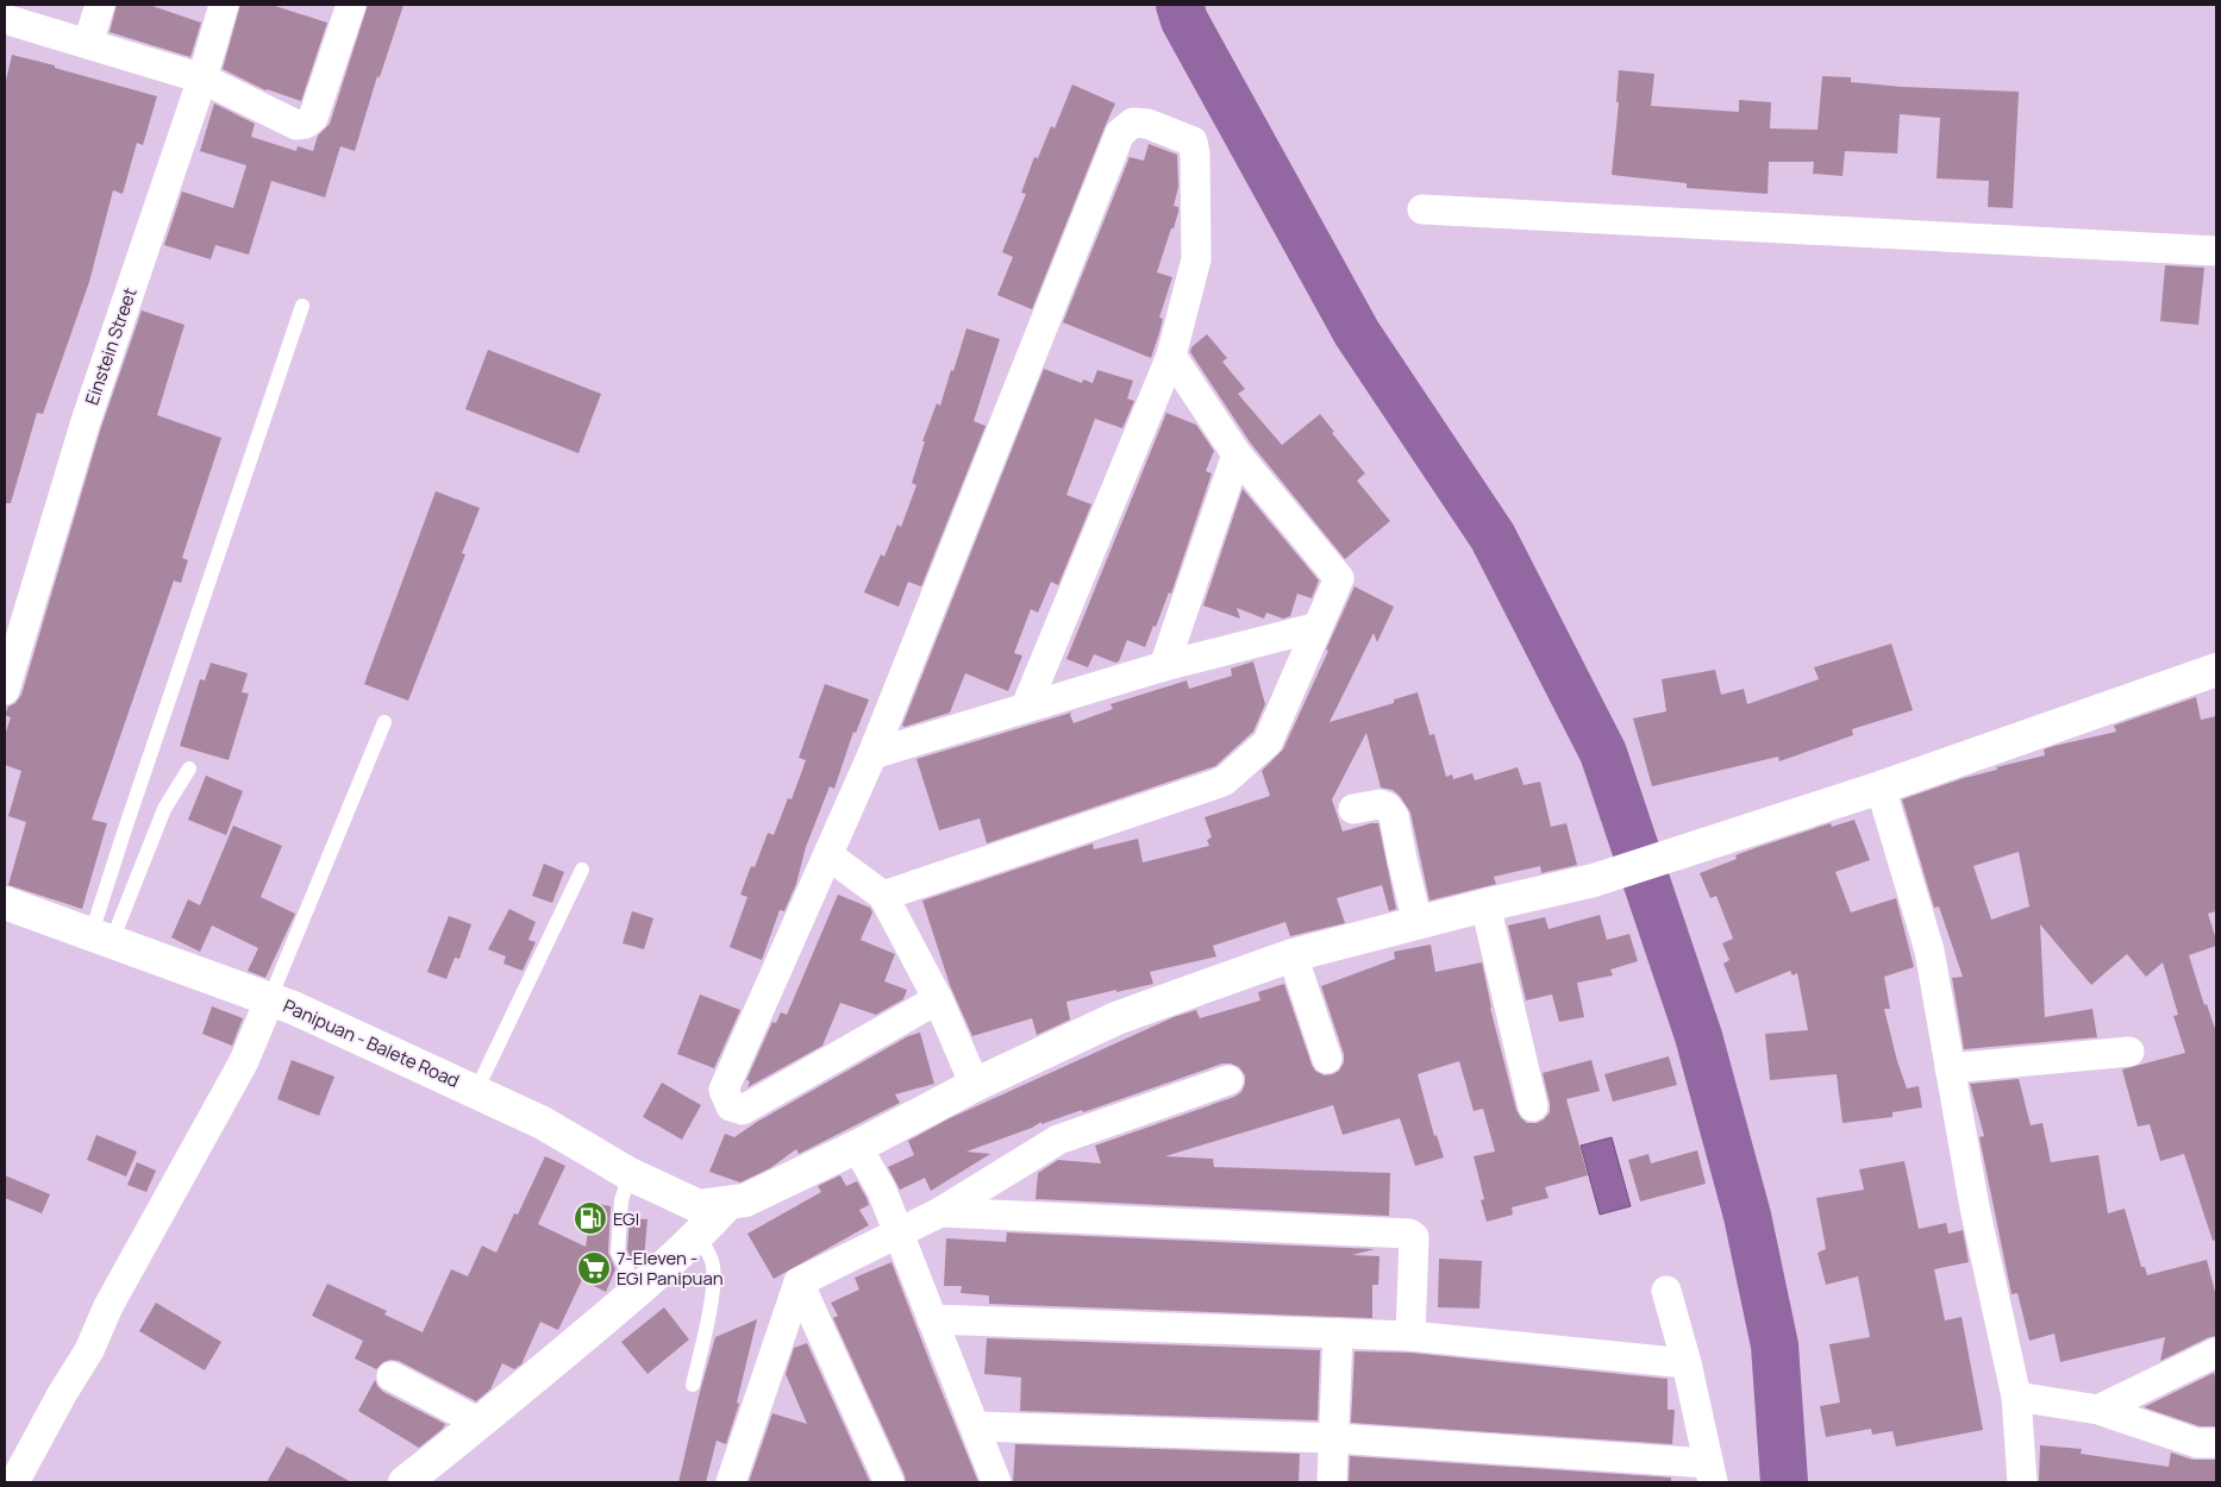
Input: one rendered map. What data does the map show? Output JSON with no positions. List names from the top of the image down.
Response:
{
  "streets": {
    "main road": ["Panipuan - Balete Road"],
    "street": ["Einstein Street"]
  },
  "places": {
    "fuel station": ["EGI"],
    "supermarket": ["7-Eleven - EGI Panipuan"]
  }
}
